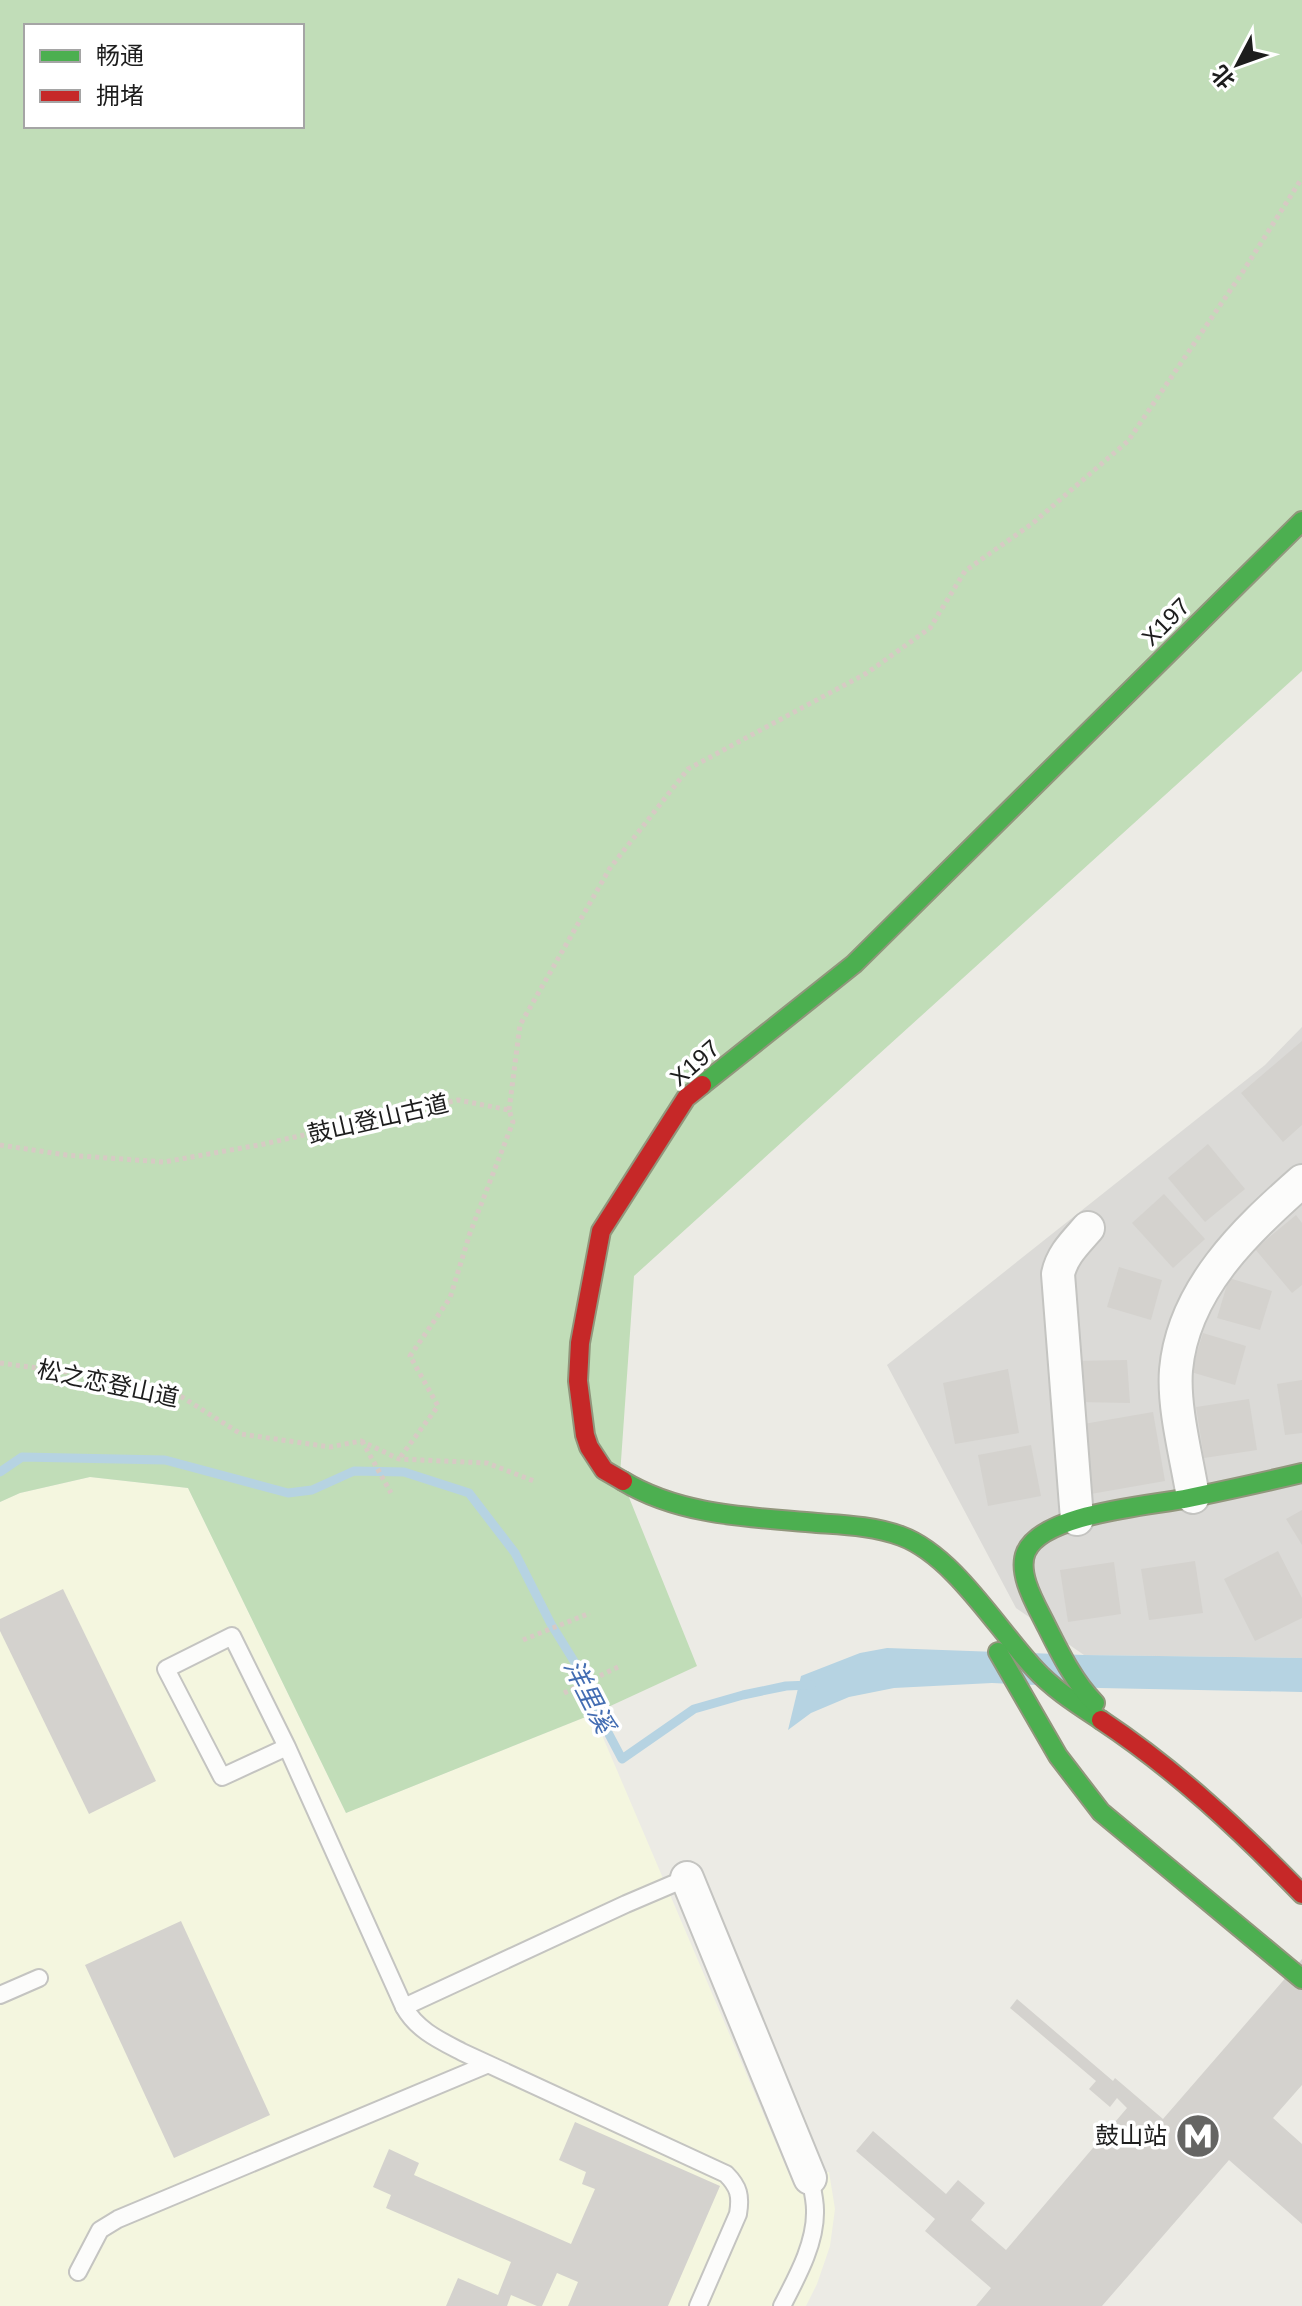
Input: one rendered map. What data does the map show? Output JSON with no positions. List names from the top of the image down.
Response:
{
  "streets": {
    "main road": ["X197"],
    "path": ["鼓山登山古道", "松之恋登山道"]
  },
  "water": ["洋里溪"],
  "places": {
    "metro station": ["鼓山站"]
  },
  "legend": ["畅通", "拥堵"],
  "north": "bottom left"
}
